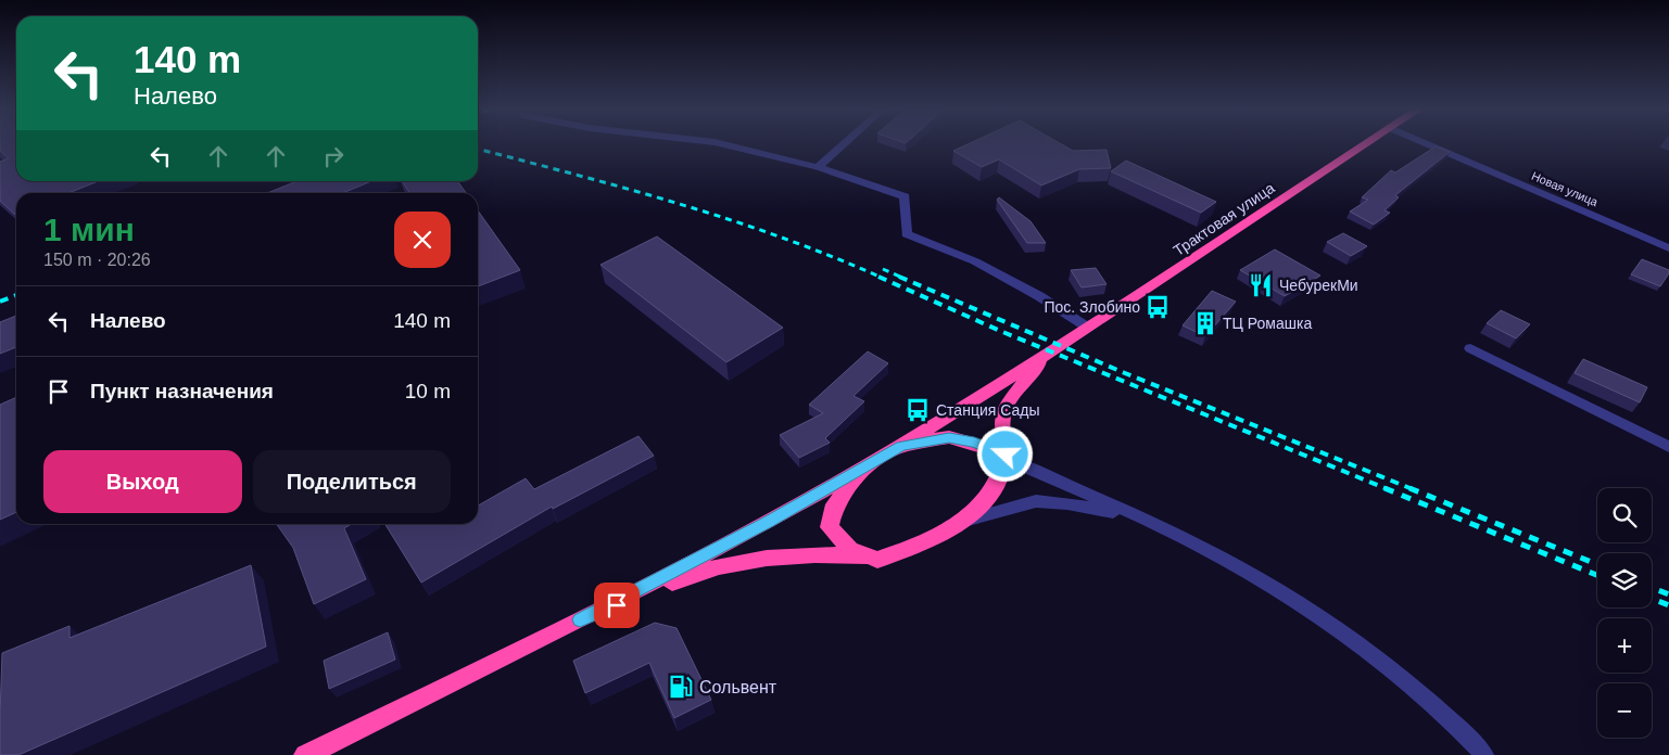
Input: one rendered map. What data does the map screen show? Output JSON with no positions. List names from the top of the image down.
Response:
{
  "streets": {
    "highway": ["Трактовая улица"],
    "street": ["Новая улица"]
  },
  "places": {
    "restaurant": ["ЧебурекМи"],
    "bus stop": ["Пос. Злобино", "Станция Сады"],
    "building": ["ТЦ Ромашка"],
    "fuel station": ["Сольвент"]
  },
  "page": {
    "turn": ["140 m", "Налево"],
    "heading": ["1 мин", "150 m · 20:26"],
    "list": [
      {
        "name": "Налево",
        "value": "140 m"
      },
      {
        "name": "Пункт назначения",
        "value": "10 m"
      }
    ],
    "buttons": ["Выход", "Поделиться"],
    "map_buttons": ["+", "−"]
  }
}
